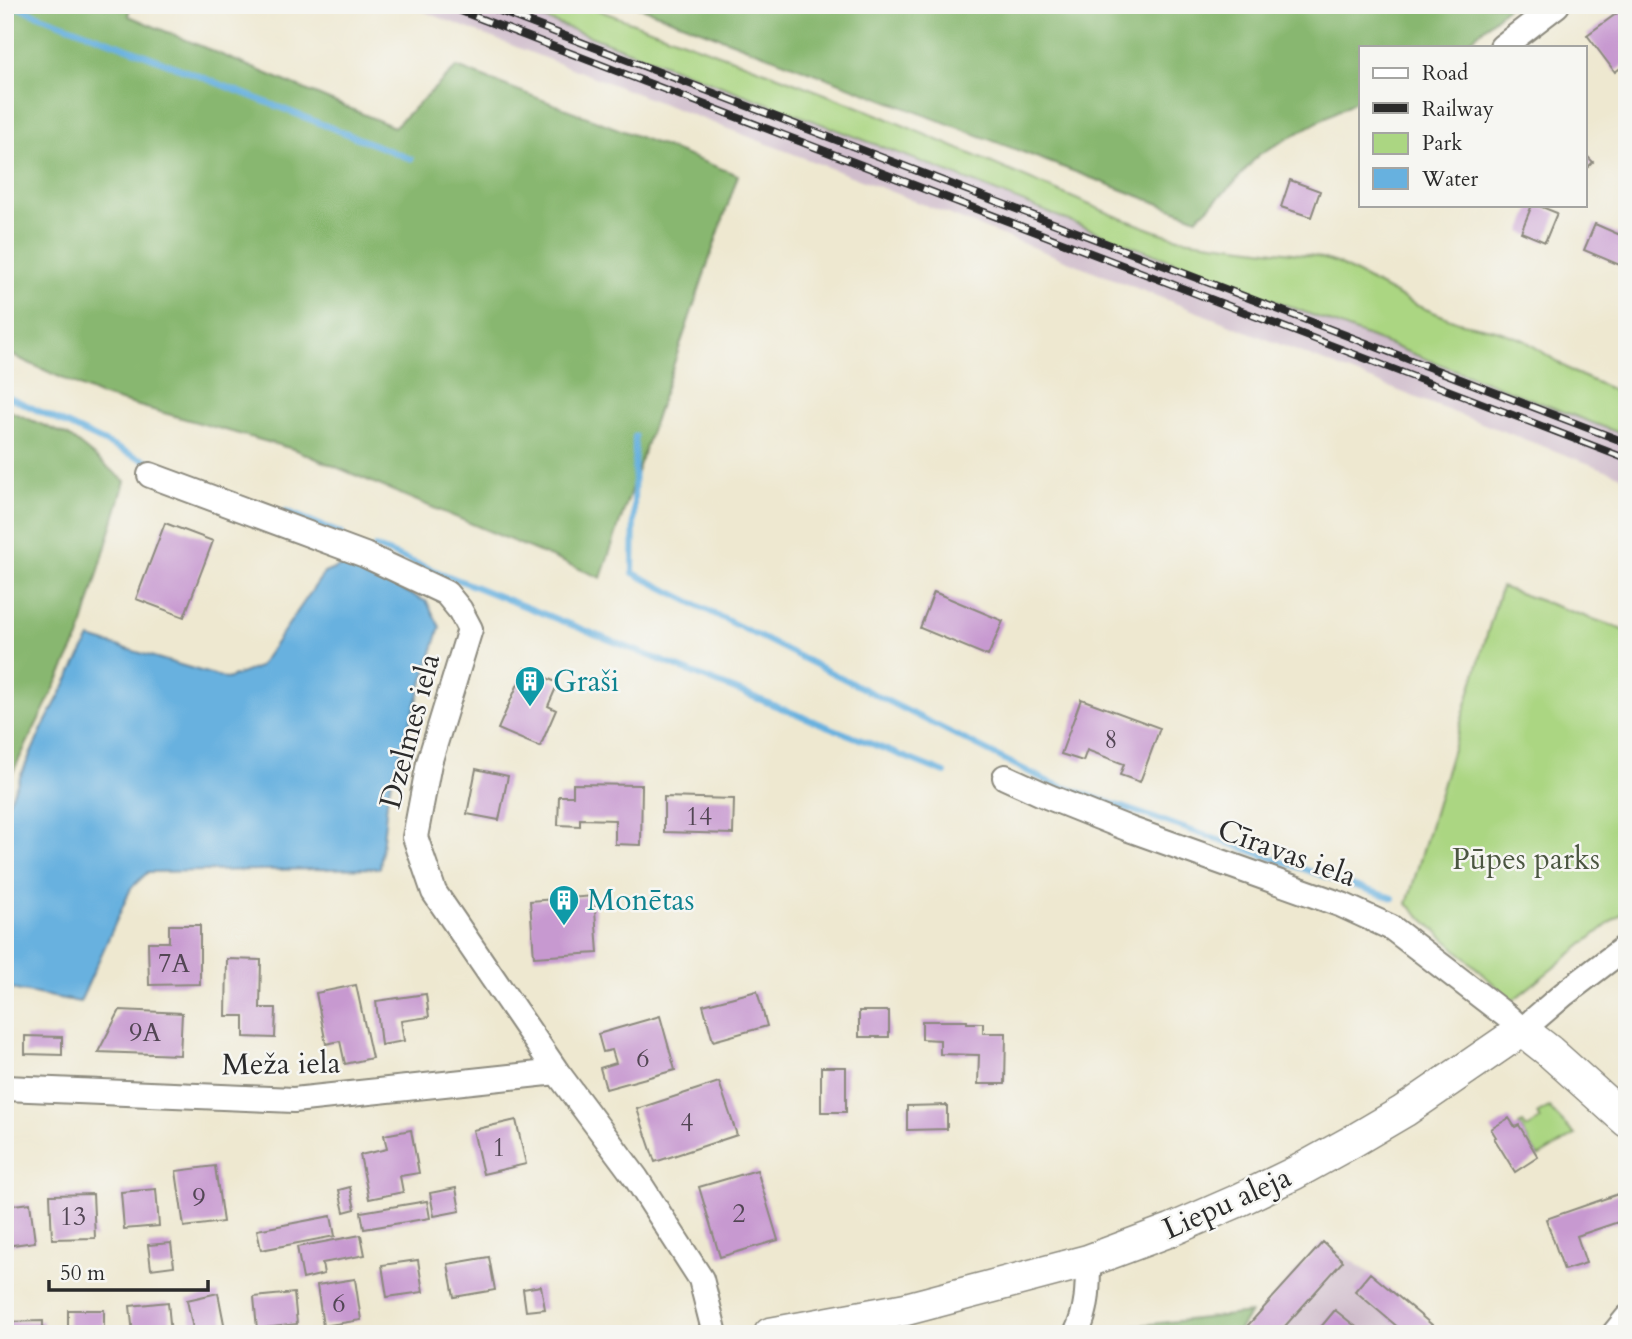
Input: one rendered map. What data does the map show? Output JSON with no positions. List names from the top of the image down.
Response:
{
  "streets": {
    "street": [
      "Dzelmes iela",
      "Cīravas iela",
      "Meža iela",
      "Liepu aleja"
    ]
  },
  "crossings": [
    ["Dzelmes iela", "Meža iela"],
    ["Cīravas iela", "Liepu aleja"]
  ],
  "parks": ["Pūpes parks"],
  "places": {
    "building": ["Graši", "Monētas"]
  },
  "house_numbers": [
    "8",
    "14",
    "7A",
    "9A",
    "6",
    "4",
    "1",
    "9",
    "2",
    "13",
    "6"
  ],
  "legend": [
    "Road",
    "Railway",
    "Park",
    "Water"
  ],
  "scale_bar": "50 m"
}
